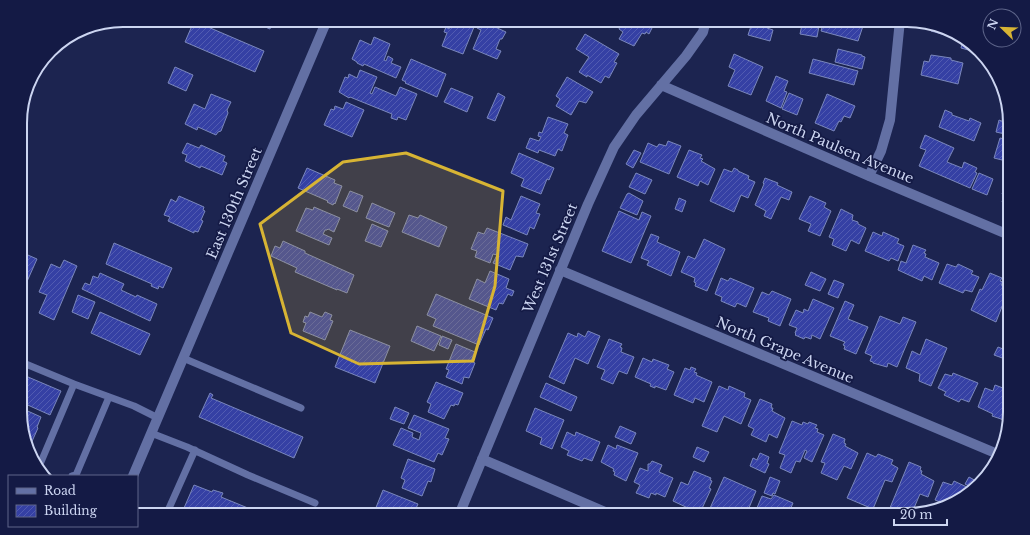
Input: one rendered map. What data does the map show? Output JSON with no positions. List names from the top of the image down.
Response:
{
  "streets": {
    "street": [
      "North Paulsen Avenue",
      "East 130th Street",
      "West 131st Street",
      "North Grape Avenue"
    ]
  },
  "crossings": [
    ["North Paulsen Avenue", "West 131st Street"],
    ["West 131st Street", "North Grape Avenue"]
  ],
  "legend": ["Road", "Building"],
  "scale_bar": "20 m",
  "north": "top left"
}
